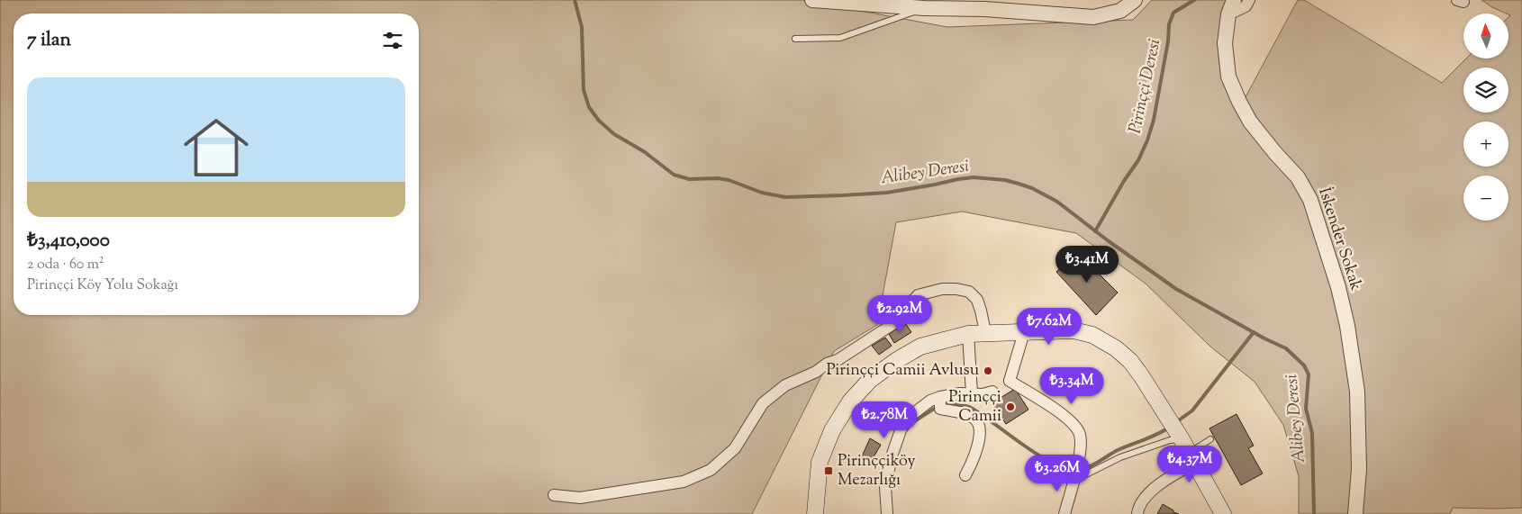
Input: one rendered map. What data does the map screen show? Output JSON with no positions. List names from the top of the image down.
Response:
{
  "streets": {
    "street": ["İskender Sokak"]
  },
  "water": ["Pirinççi Deresi", "Alibey Deresi"],
  "places": {
    "other": ["Pirinççi Camii Avlusu", "Pirinççi Camii"],
    "transit": ["Pirinççiköy Mezarlığı"]
  },
  "north": "top",
  "page": {
    "map_buttons": ["+", "−"],
    "heading": "7 ilan",
    "list": [
      {
        "name": "₺3,410,000",
        "note": "2 oda · 60 m² · Pirinççi Köy Yolu Sokağı"
      }
    ],
    "price": [
      "₺3.41M",
      "₺2.92M",
      "₺7.62M",
      "₺3.34M",
      "₺2.78M",
      "₺4.37M",
      "₺3.26M"
    ]
  }
}
